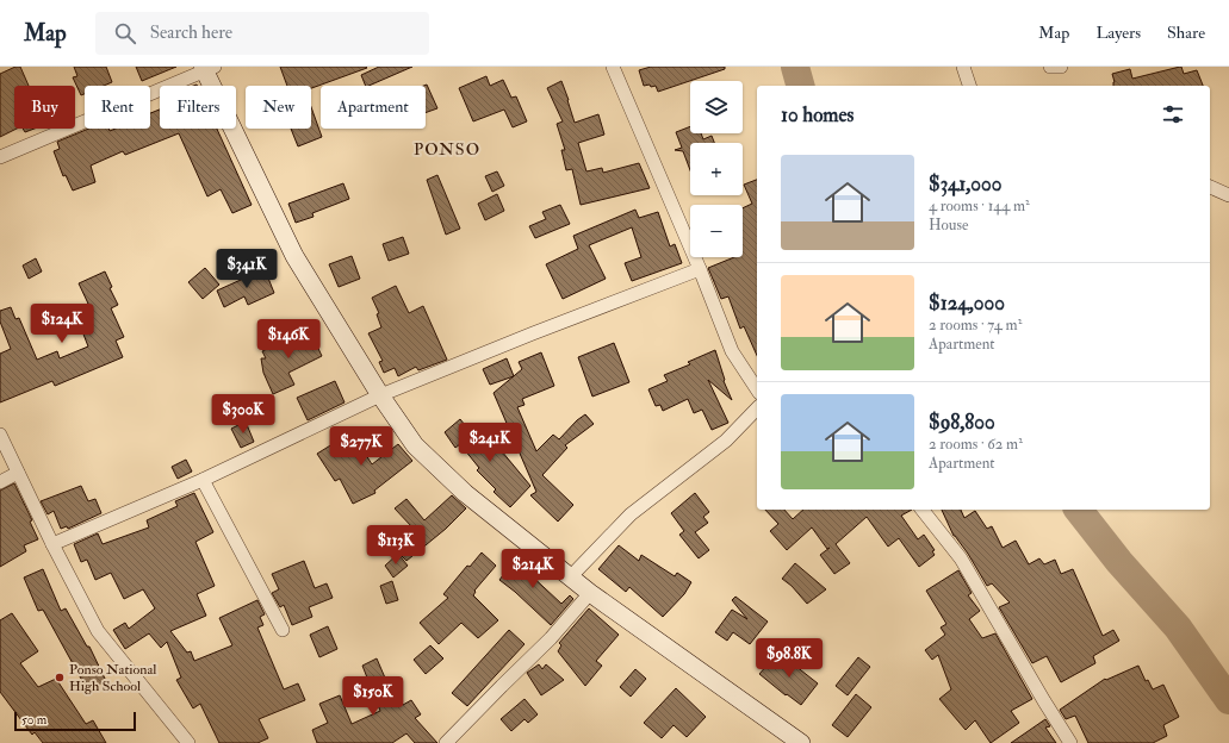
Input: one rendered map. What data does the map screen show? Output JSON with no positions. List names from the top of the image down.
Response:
{
  "districts": ["PONSO"],
  "places": ["Ponso National High School"],
  "scale_bar": "50 m",
  "page": {
    "header": "Map",
    "search": "Search here",
    "nav": ["Map", "Layers", "Share"],
    "map_buttons": ["+", "−"],
    "chip": [
      "Buy",
      "Rent",
      "Filters",
      "New",
      "Apartment"
    ],
    "heading": "10 homes",
    "list": [
      {
        "name": "$341,000",
        "note": "4 rooms · 144 m² · House"
      },
      {
        "name": "$124,000",
        "note": "2 rooms · 74 m² · Apartment"
      },
      {
        "name": "$98,800",
        "note": "2 rooms · 62 m² · Apartment"
      }
    ],
    "price": [
      "$341K",
      "$124K",
      "$146K",
      "$300K",
      "$241K",
      "$277K",
      "$113K",
      "$214K",
      "$98.8K",
      "$150K"
    ],
    "scale": "50 m"
  }
}
